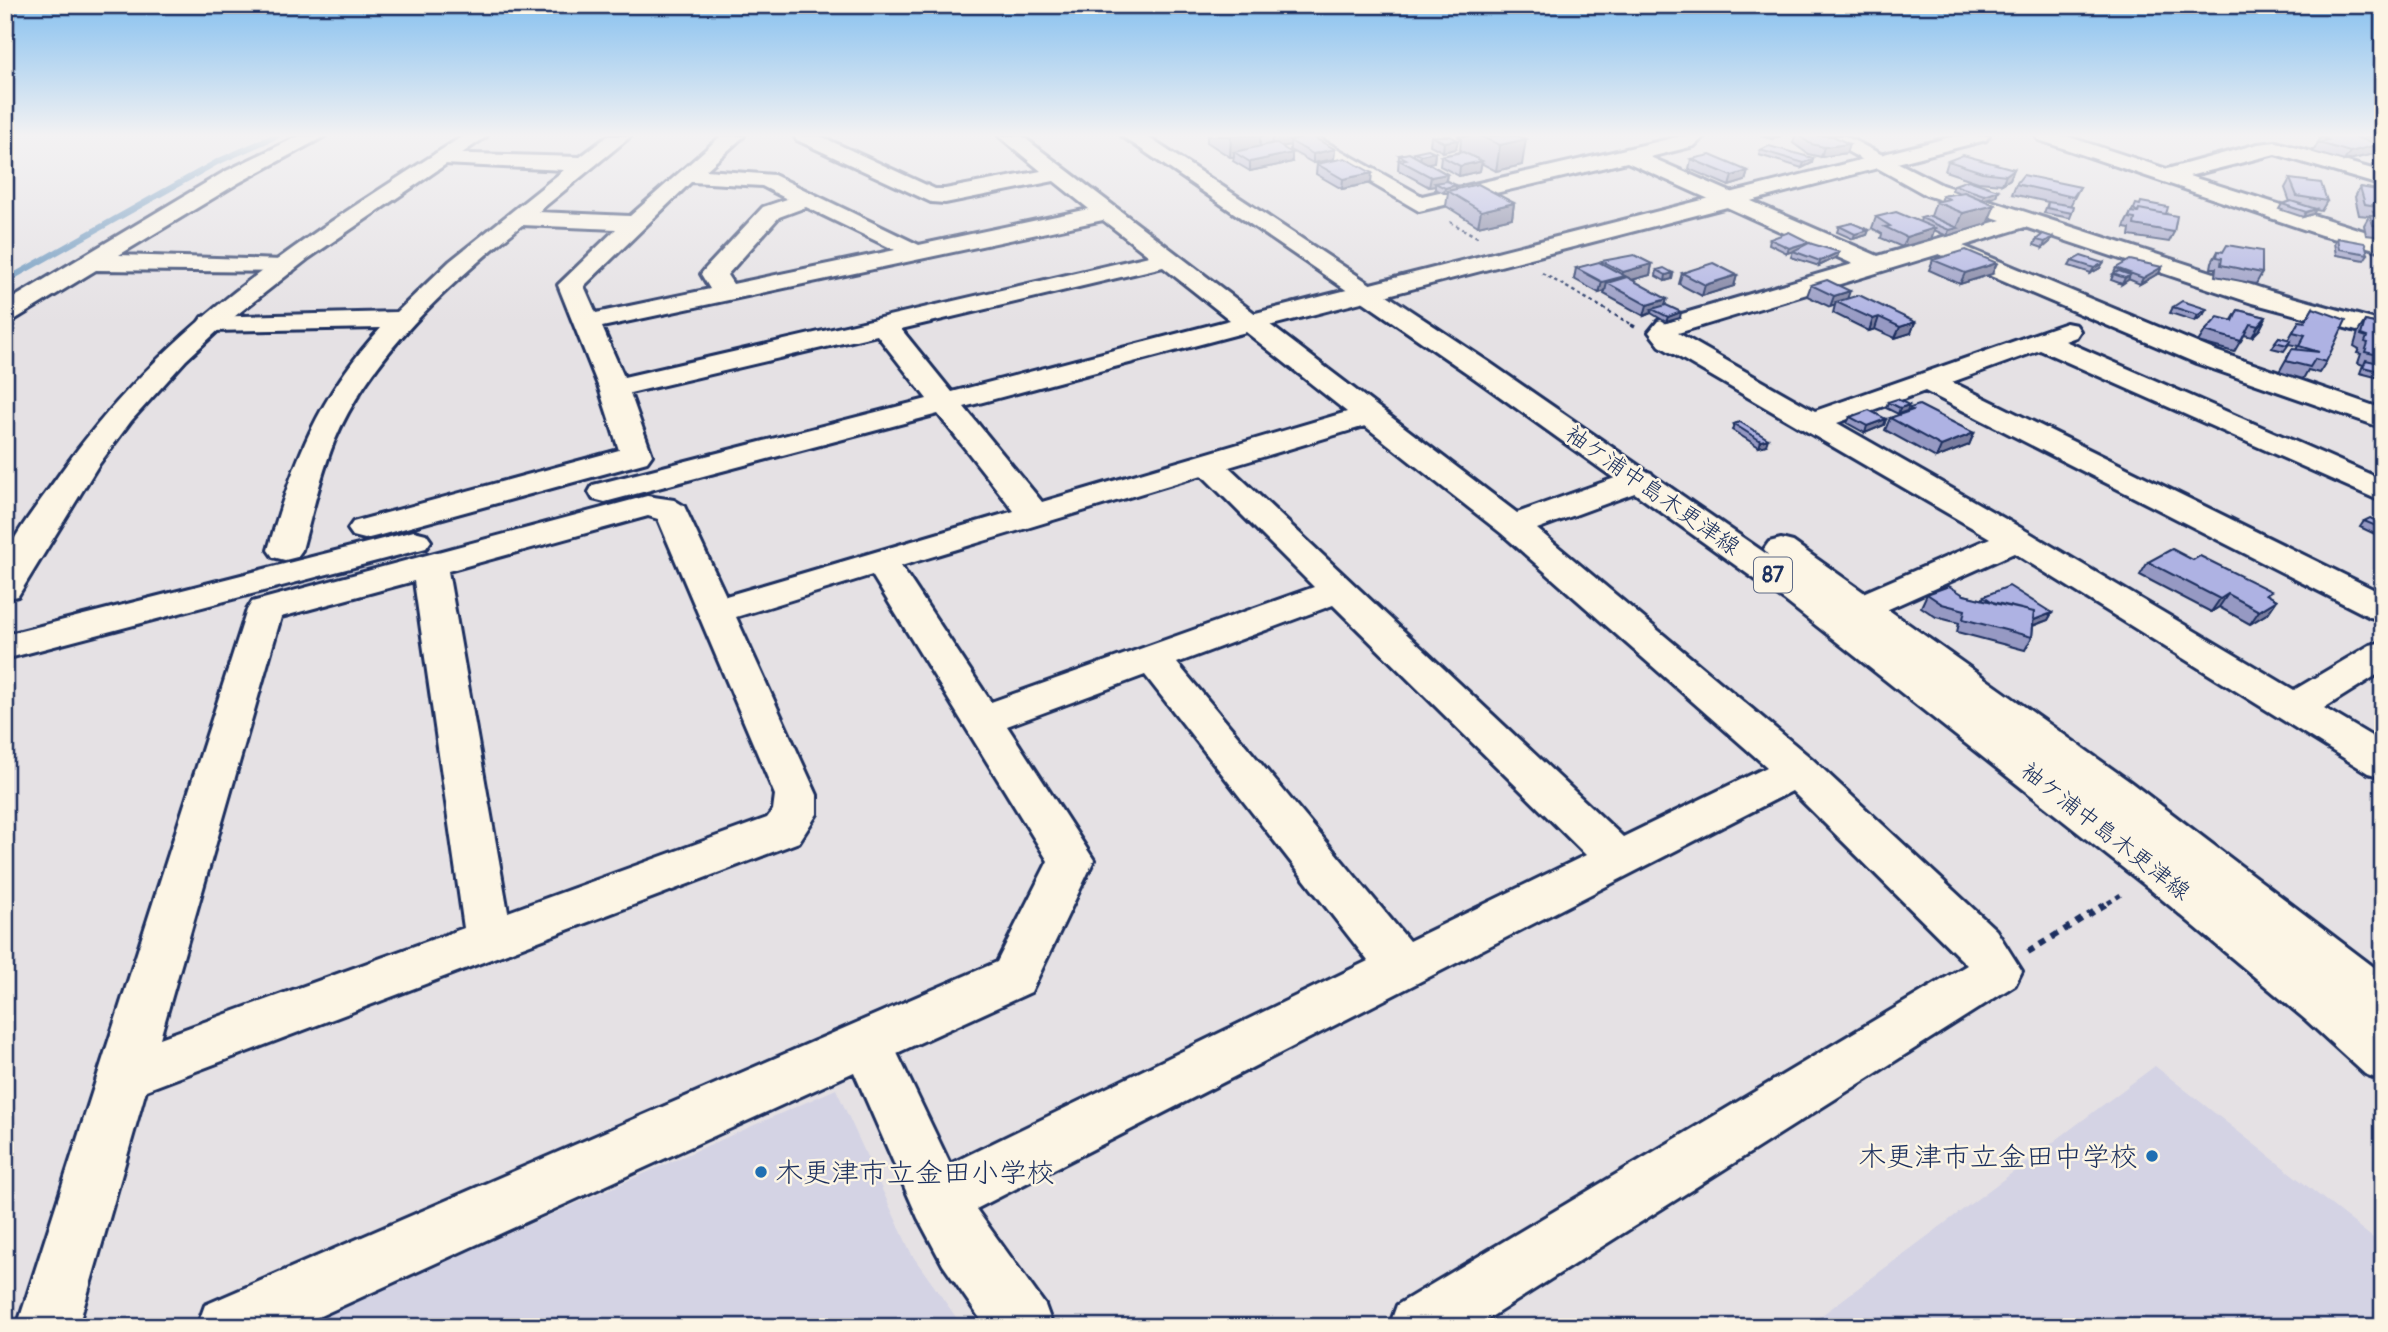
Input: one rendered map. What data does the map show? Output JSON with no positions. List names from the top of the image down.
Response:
{
  "streets": {
    "street": ["袖ケ浦中島木更津線", "87"]
  },
  "places": ["木更津市立金田中学校", "木更津市立金田小学校"]
}
